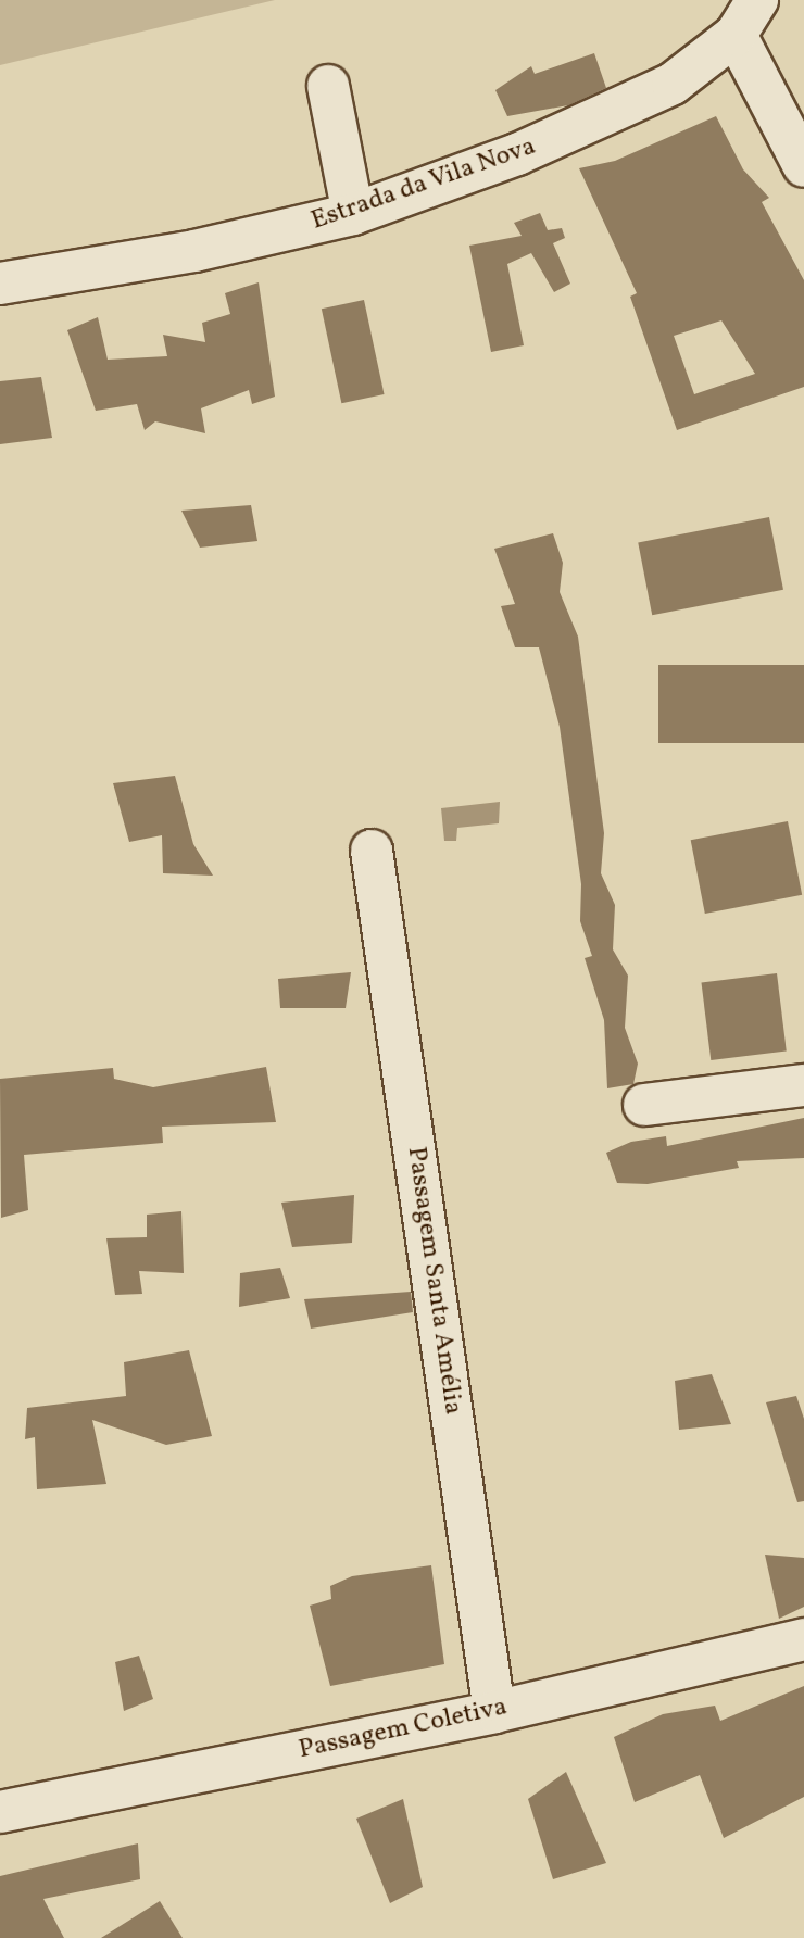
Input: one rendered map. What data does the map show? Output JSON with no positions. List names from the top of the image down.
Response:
{
  "streets": {
    "street": ["Estrada da Vila Nova", "Passagem Santa Amélia", "Passagem Coletiva"]
  },
  "crossings": [
    ["Passagem Santa Amélia", "Passagem Coletiva"]
  ]
}
